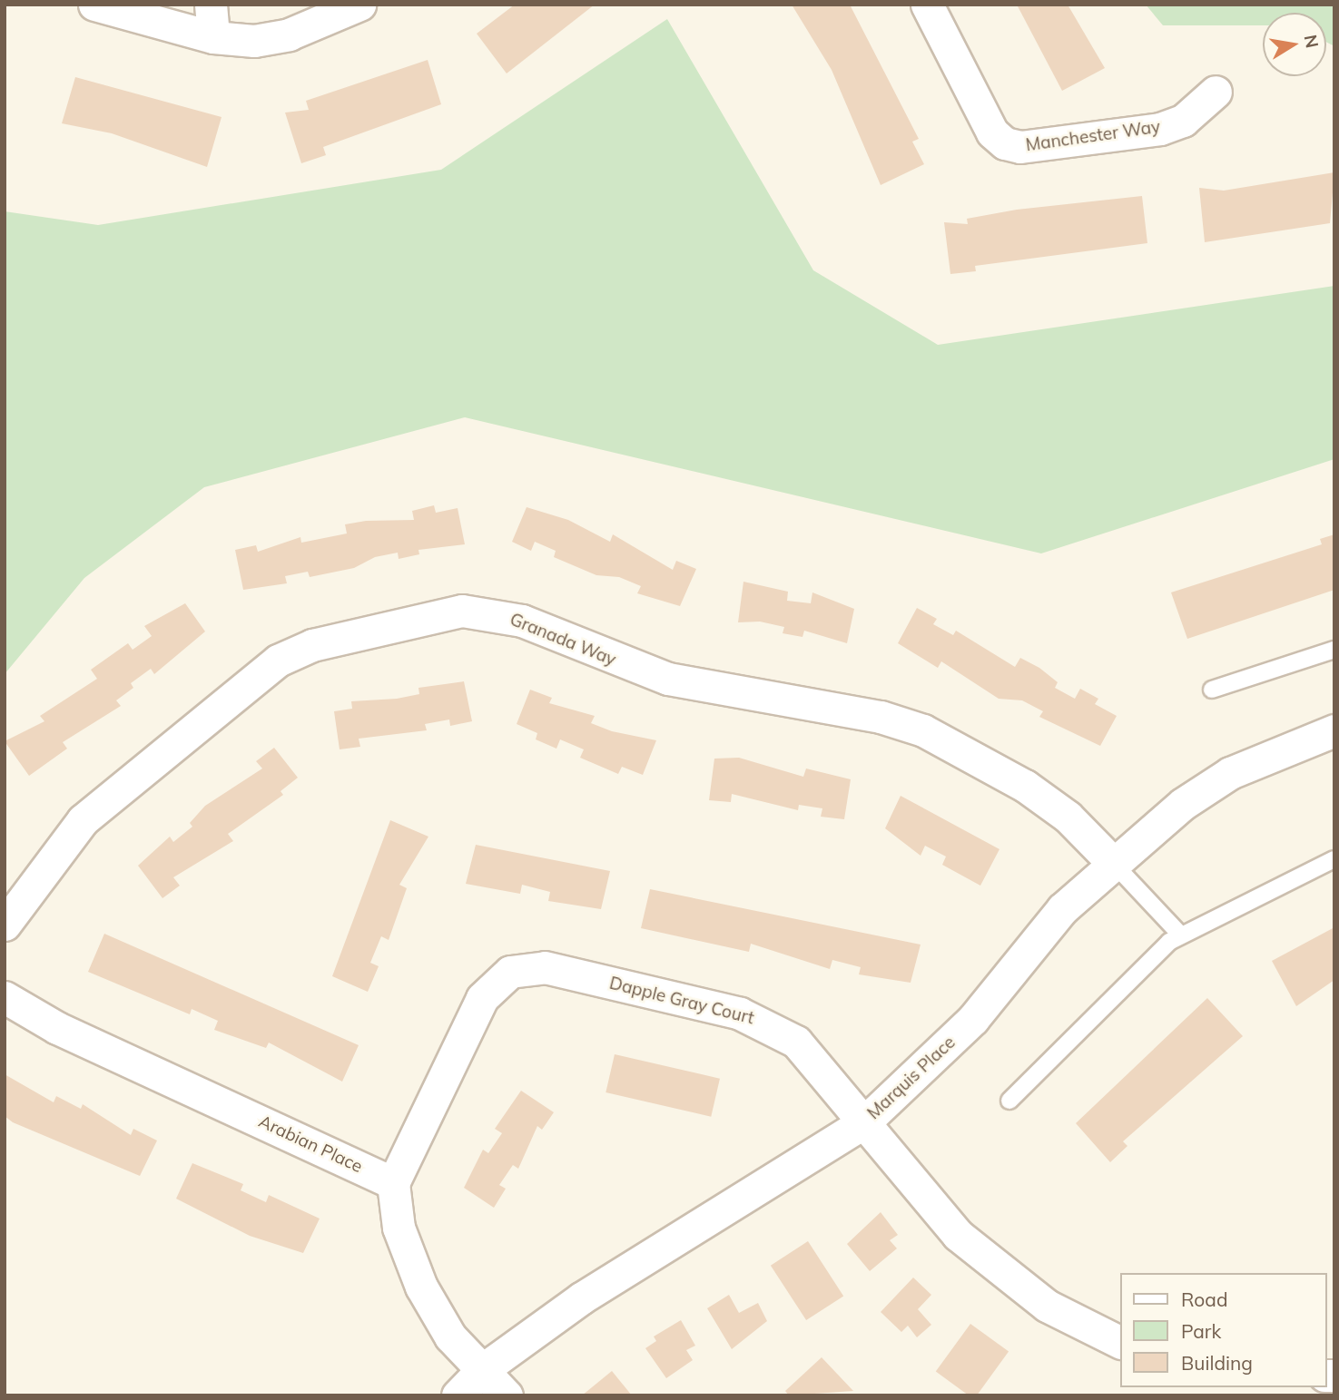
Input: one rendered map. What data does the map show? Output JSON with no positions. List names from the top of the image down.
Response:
{
  "streets": {
    "street": [
      "Manchester Way",
      "Granada Way",
      "Dapple Gray Court",
      "Marquis Place",
      "Arabian Place"
    ]
  },
  "crossings": [
    ["Granada Way", "Marquis Place"],
    ["Dapple Gray Court", "Marquis Place"],
    ["Dapple Gray Court", "Arabian Place"]
  ],
  "legend": ["Road", "Park", "Building"],
  "north": "right"
}
